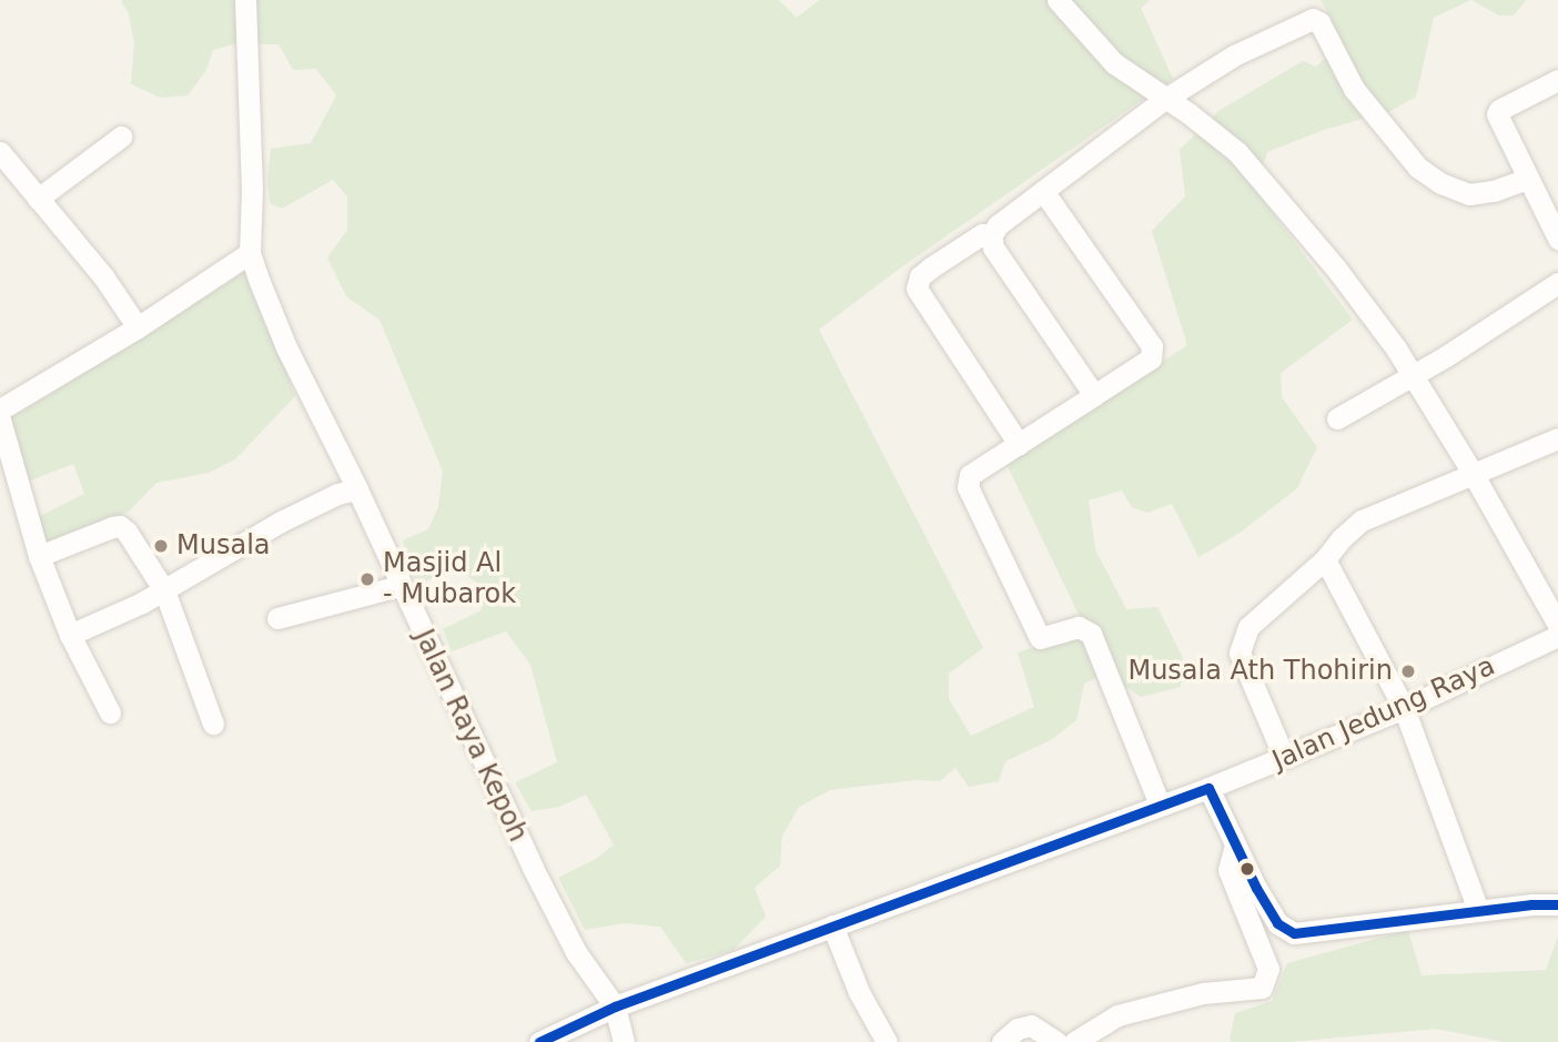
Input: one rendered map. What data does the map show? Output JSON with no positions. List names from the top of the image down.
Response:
{
  "streets": {
    "street": ["Jalan Jedung Raya", "Jalan Raya Kepoh"]
  },
  "crossings": [
    ["Jalan Jedung Raya", "Jalan Raya Kepoh"]
  ],
  "places": ["Musala", "Masjid Al - Mubarok", "Musala Ath Thohirin"]
}
